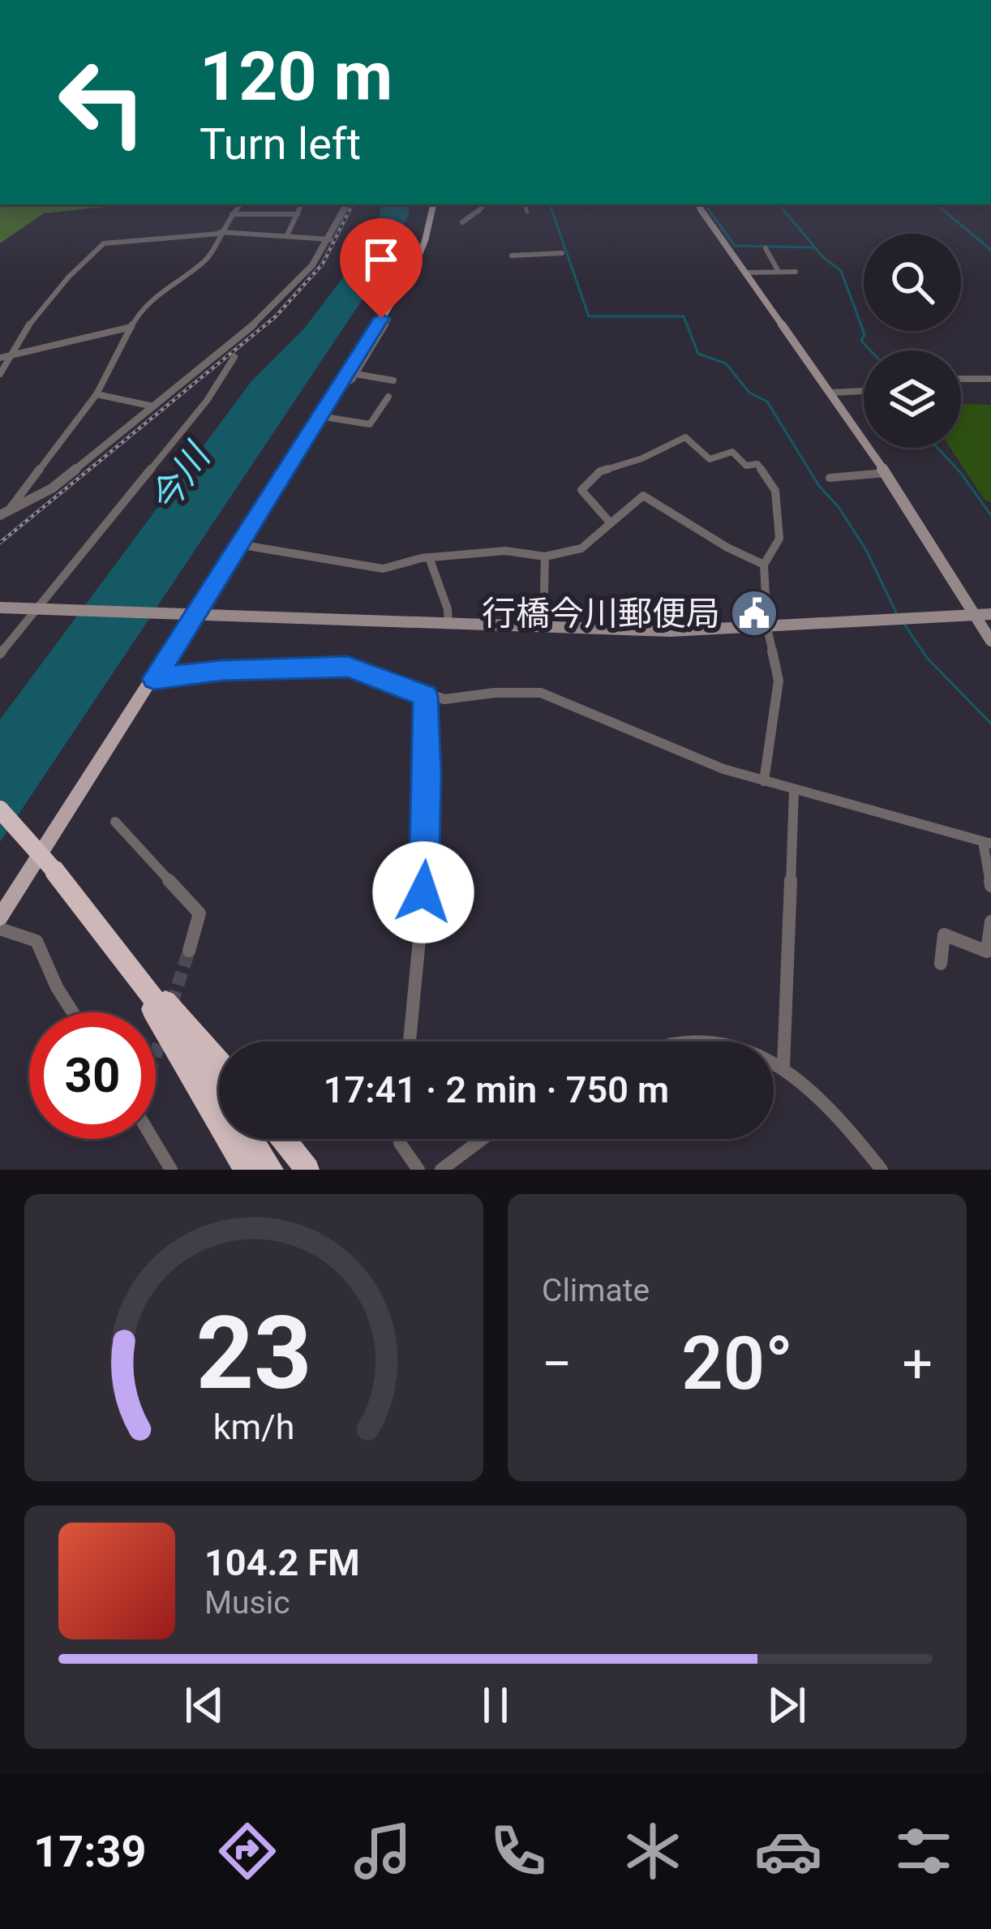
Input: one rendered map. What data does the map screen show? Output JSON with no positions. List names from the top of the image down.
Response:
{
  "water": ["今川"],
  "places": {
    "public building": ["行橋今川郵便局"]
  },
  "page": {
    "turn": ["120 m", "Turn left"],
    "limit": "30",
    "trip": "17:41 · 2 min · 750 m",
    "tile": "Climate",
    "heat": ["−", "20°", "+"],
    "song": ["104.2 FM", "Music"],
    "tabs": "17:39",
    "gauge": ["23", "km/h"]
  }
}
